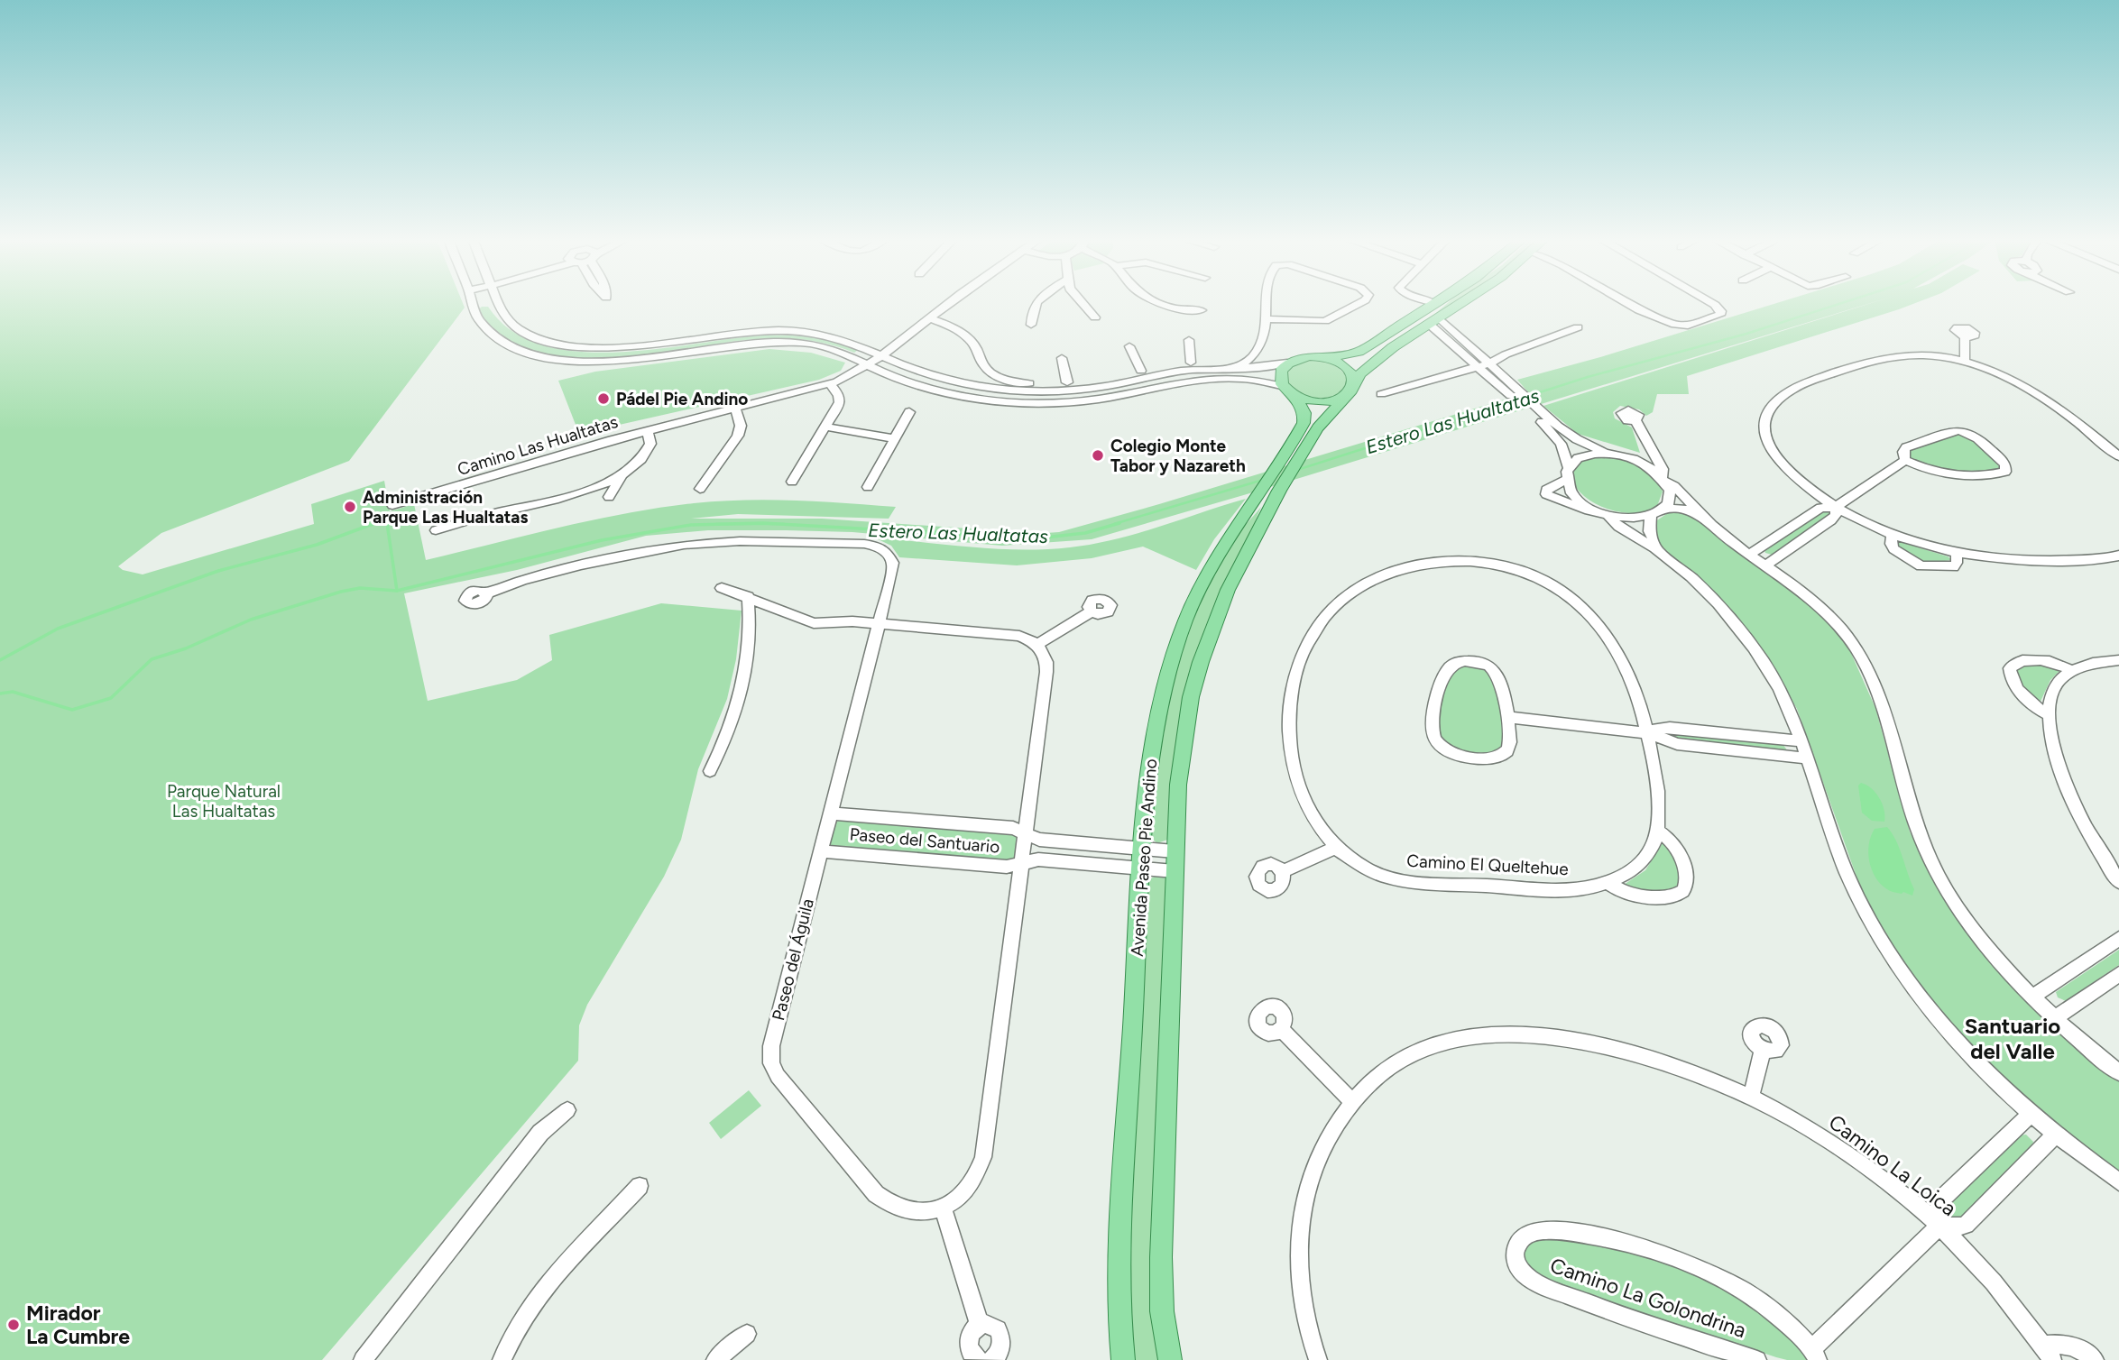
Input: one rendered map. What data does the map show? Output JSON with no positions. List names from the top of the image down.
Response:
{
  "streets": {
    "main road": ["Avenida Paseo Pie Andino"],
    "street": [
      "Camino Las Hualtatas",
      "Paseo del Santuario",
      "Camino El Queltehue",
      "Paseo del Águila",
      "Camino La Loica",
      "Camino La Golondrina"
    ]
  },
  "crossings": [
    ["Paseo del Santuario", "Avenida Paseo Pie Andino"],
    ["Paseo del Santuario", "Paseo del Águila"]
  ],
  "districts": ["Santuario del Valle"],
  "water": ["Estero Las Hualtatas"],
  "parks": ["Parque Natural Las Hualtatas"],
  "places": [
    "Pádel Pie Andino",
    "Colegio Monte Tabor y Nazareth",
    "Administración Parque Las Hualtatas",
    "Mirador La Cumbre"
  ]
}
